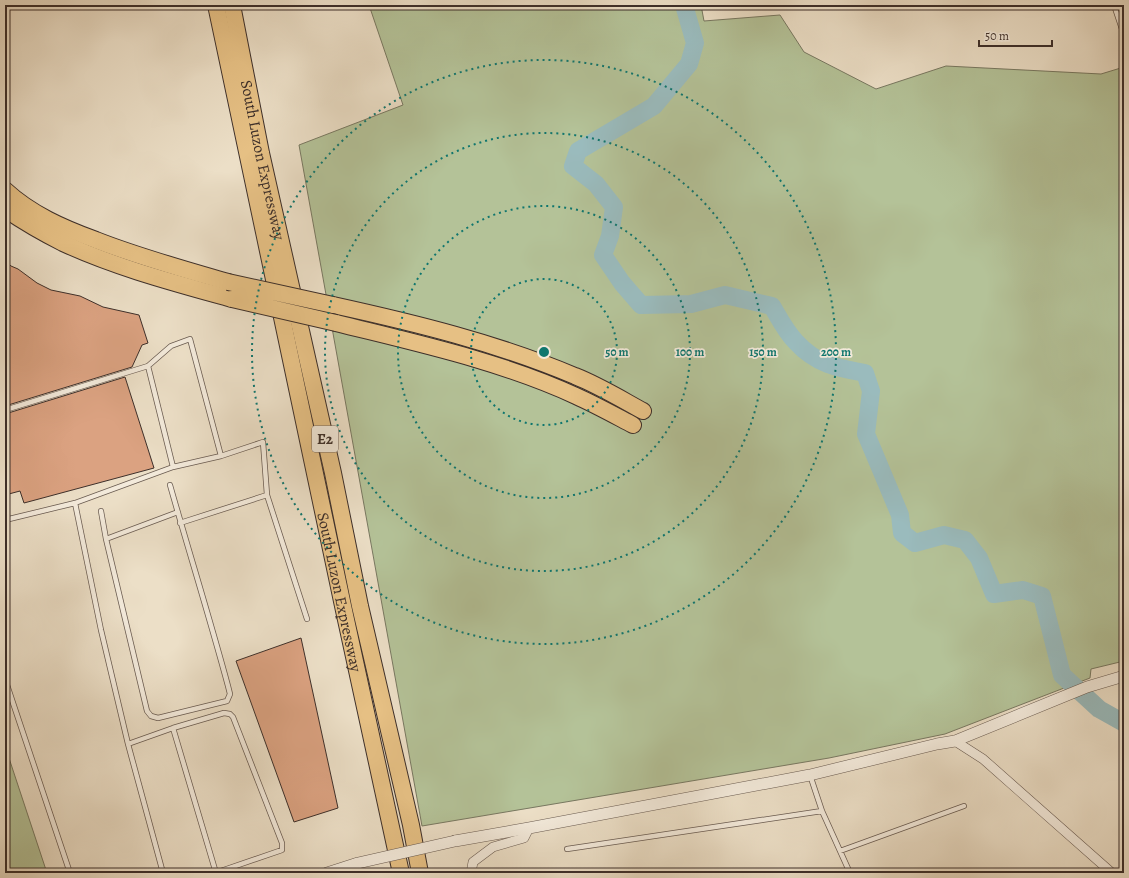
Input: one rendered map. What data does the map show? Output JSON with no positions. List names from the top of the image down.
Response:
{
  "streets": {
    "highway": ["South Luzon Expressway", "E2"]
  },
  "scale_bar": "50 m",
  "rings": [
    "50 m",
    "100 m",
    "150 m",
    "200 m"
  ]
}
